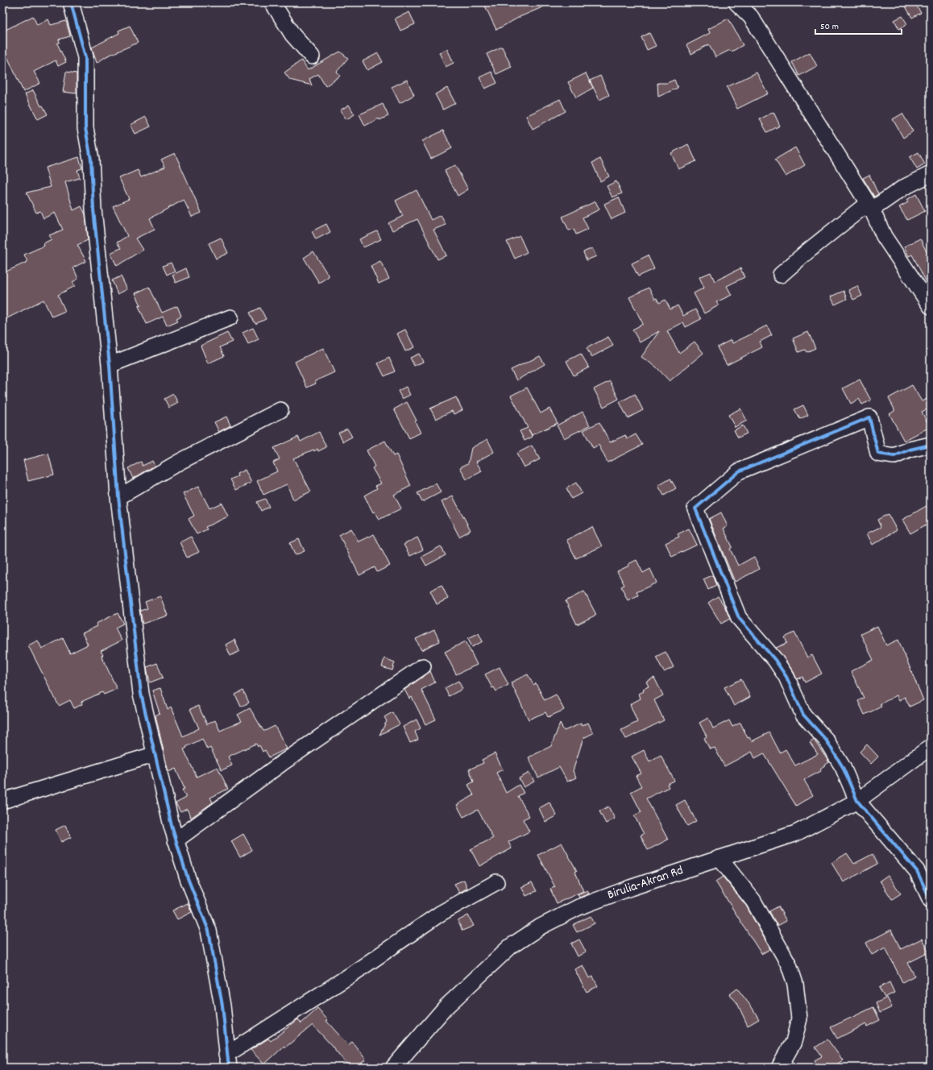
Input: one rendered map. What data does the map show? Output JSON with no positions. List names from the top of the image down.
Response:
{
  "streets": {
    "street": ["Birulia-Akran Rd"]
  },
  "scale_bar": "50 m"
}
